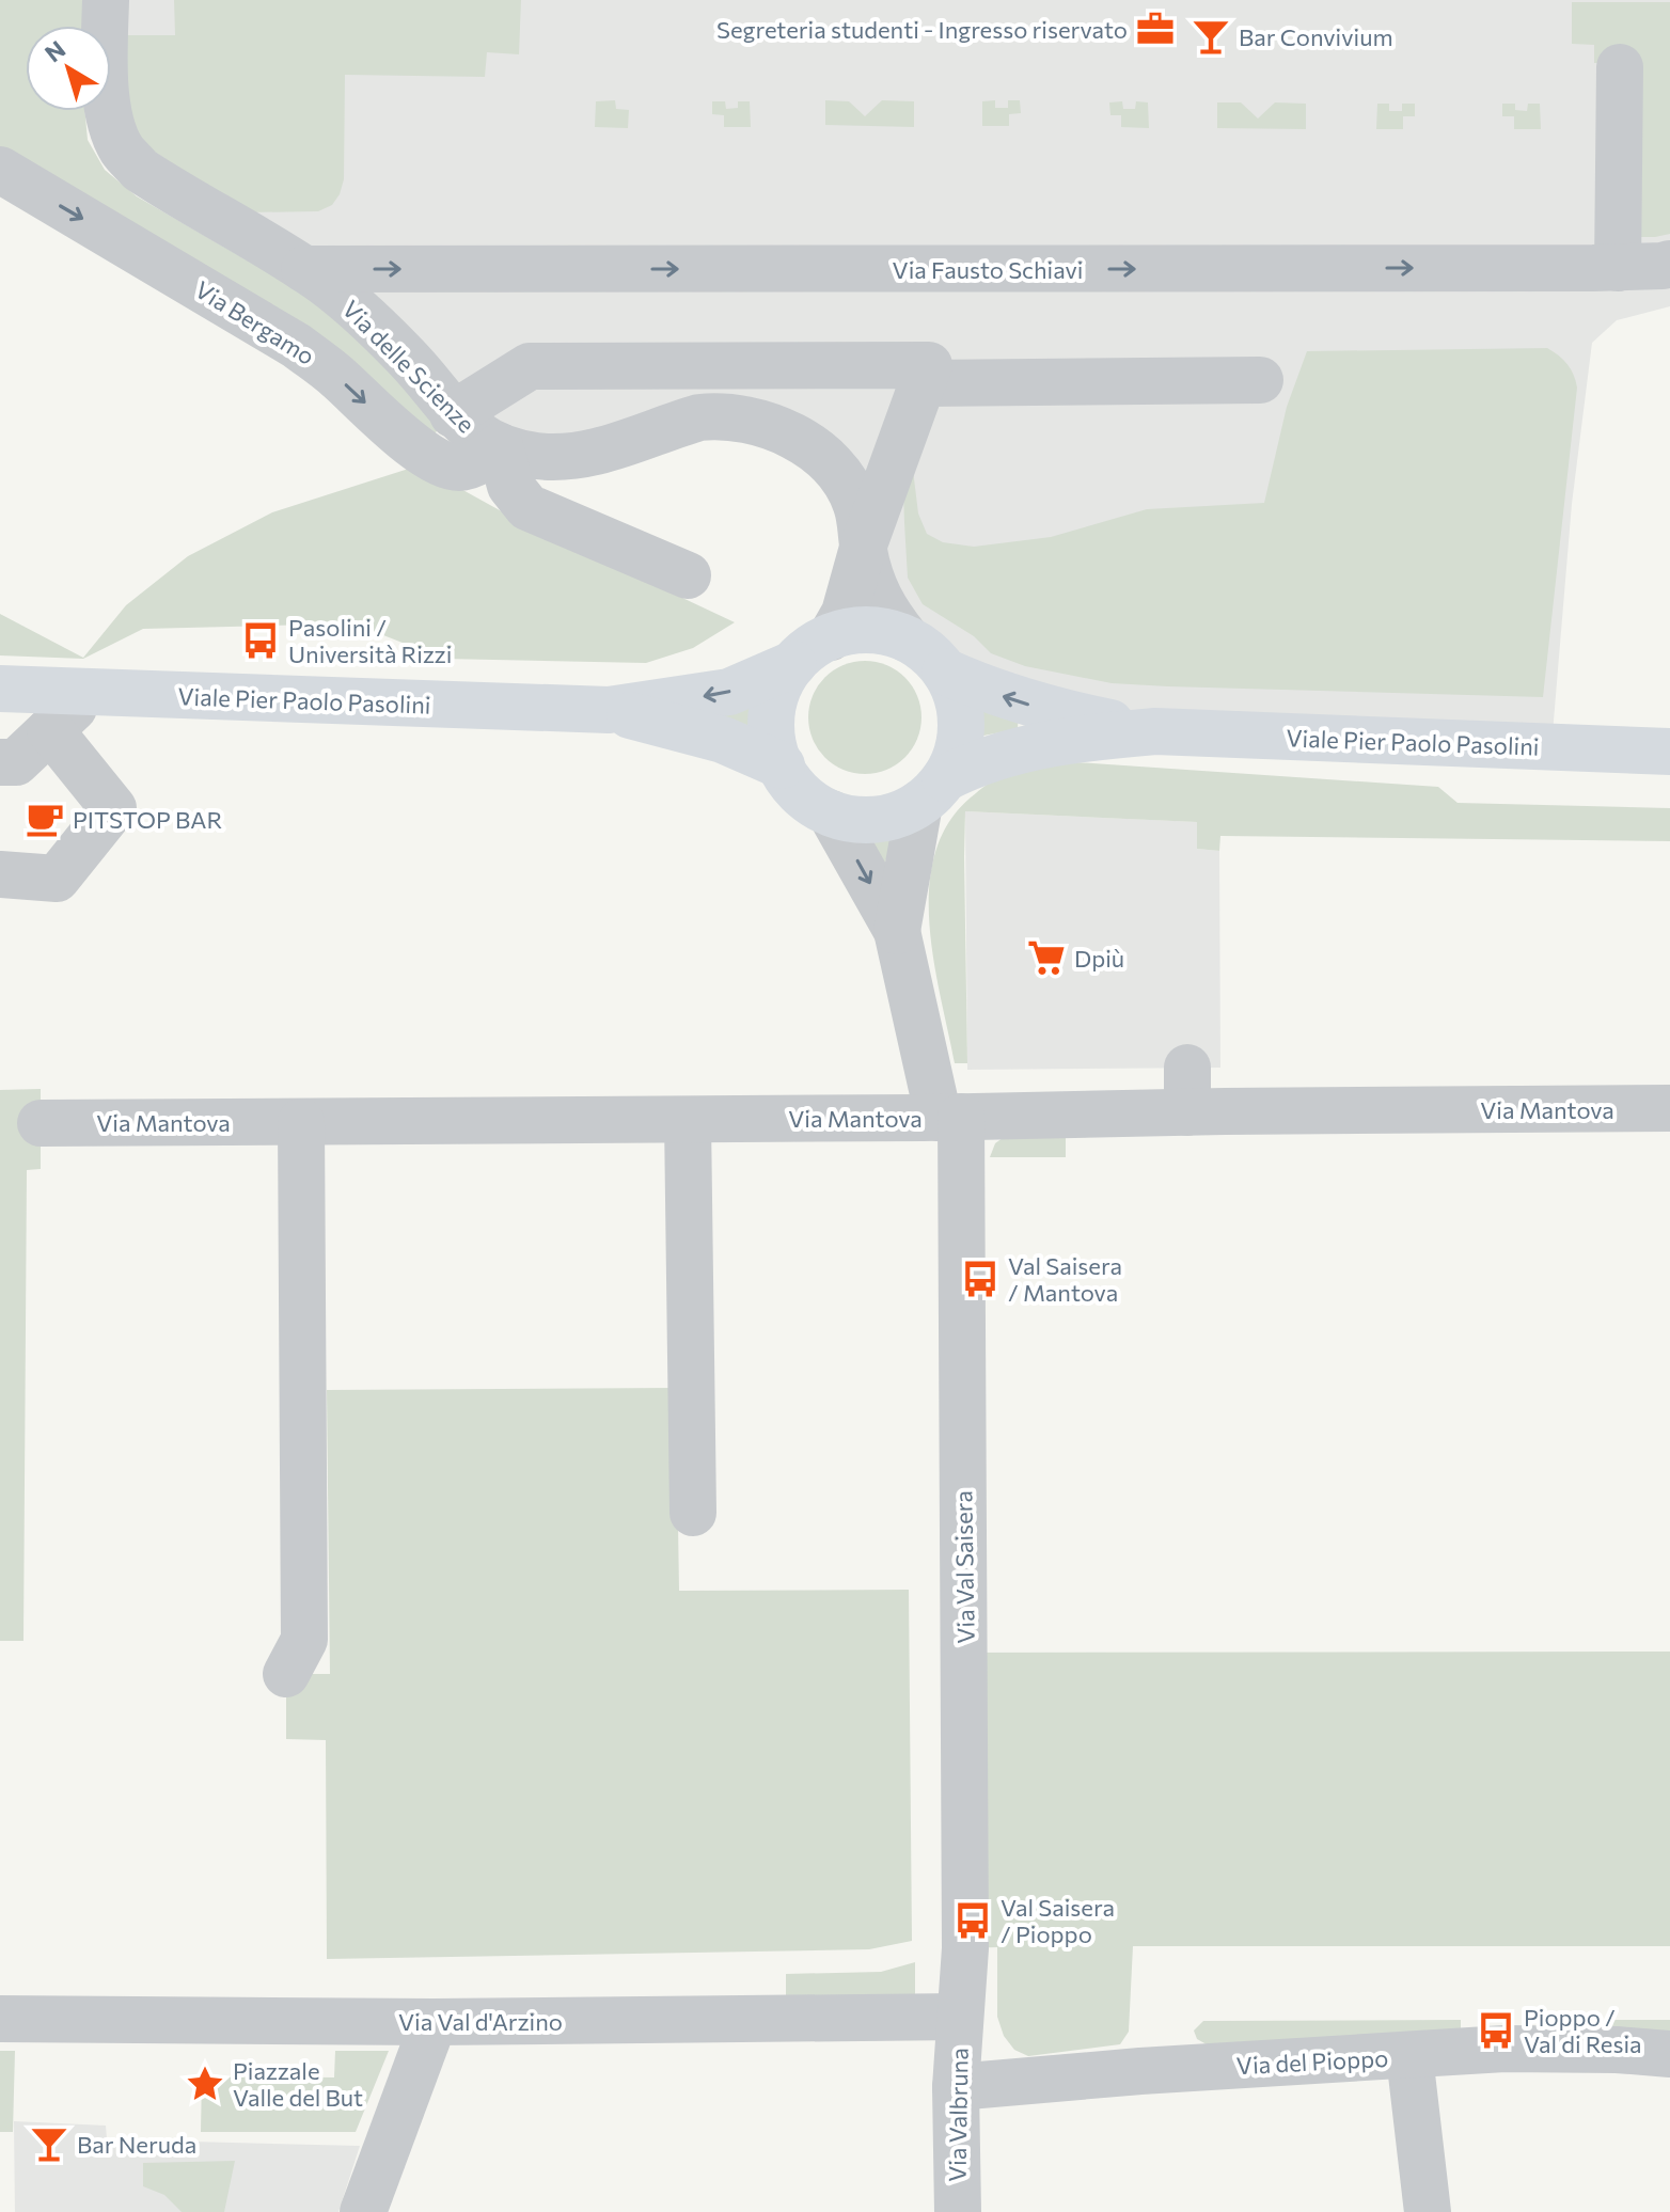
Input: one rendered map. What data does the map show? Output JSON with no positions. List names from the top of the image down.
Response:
{
  "streets": {
    "main road": ["Viale Pier Paolo Pasolini"],
    "street": [
      "Via Fausto Schiavi",
      "Via Bergamo",
      "Via delle Scienze",
      "Via Mantova",
      "Via Val Saisera",
      "Via Val d'Arzino",
      "Via del Pioppo",
      "Via Valbruna"
    ]
  },
  "crossings": [
    ["Via Fausto Schiavi", "Via delle Scienze"],
    ["Via Bergamo", "Via delle Scienze"],
    ["Via delle Scienze", "Viale Pier Paolo Pasolini"],
    ["Via Mantova", "Via Val Saisera"],
    ["Via Val Saisera", "Via Val d'Arzino"],
    ["Via Val Saisera", "Via Valbruna"],
    ["Via Val d'Arzino", "Via Valbruna"],
    ["Via del Pioppo", "Via Valbruna"]
  ],
  "one_way": ["Via Bergamo"],
  "places": {
    "office": ["Segreteria studenti - Ingresso riservato"],
    "bar": ["Bar Convivium", "Bar Neruda"],
    "bus stop": [
      "Pasolini / Università Rizzi",
      "Val Saisera / Mantova",
      "Val Saisera / Pioppo",
      "Pioppo / Val di Resia"
    ],
    "cafe": ["PITSTOP BAR"],
    "supermarket": ["Dpiù"],
    "place": ["Piazzale Valle del But"]
  },
  "north": "top left"
}
